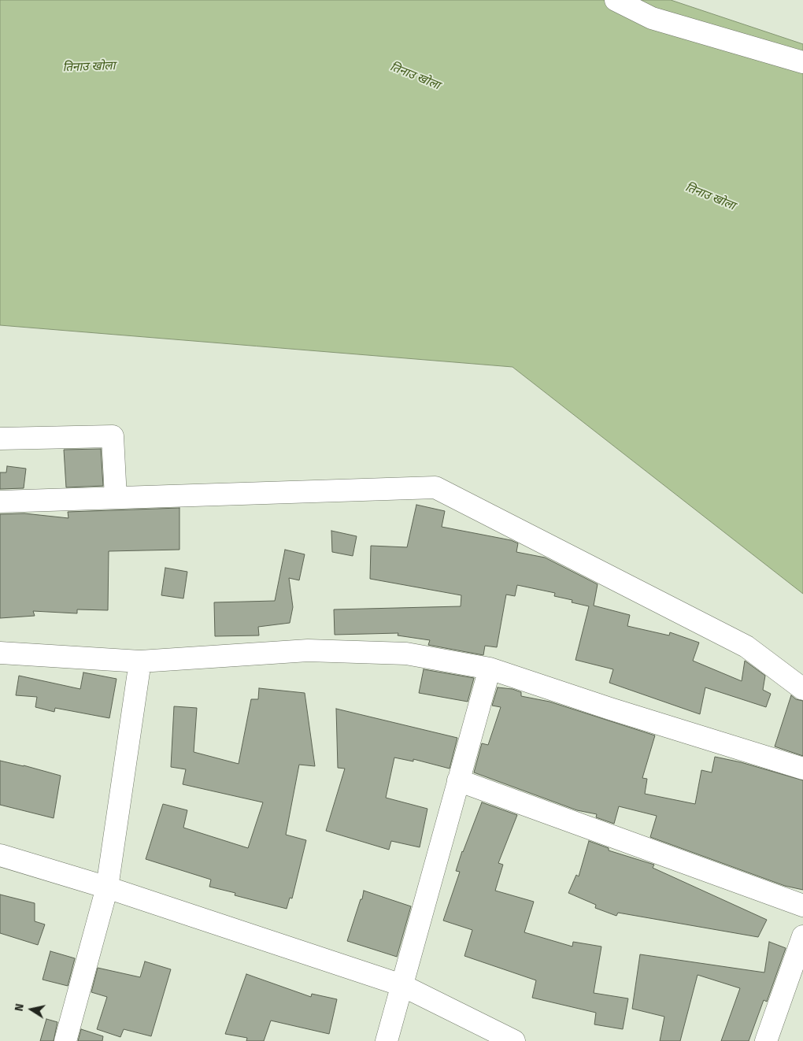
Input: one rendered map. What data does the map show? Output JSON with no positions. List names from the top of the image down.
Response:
{
  "water": ["तिनाउ खोला"],
  "north": "left"
}
